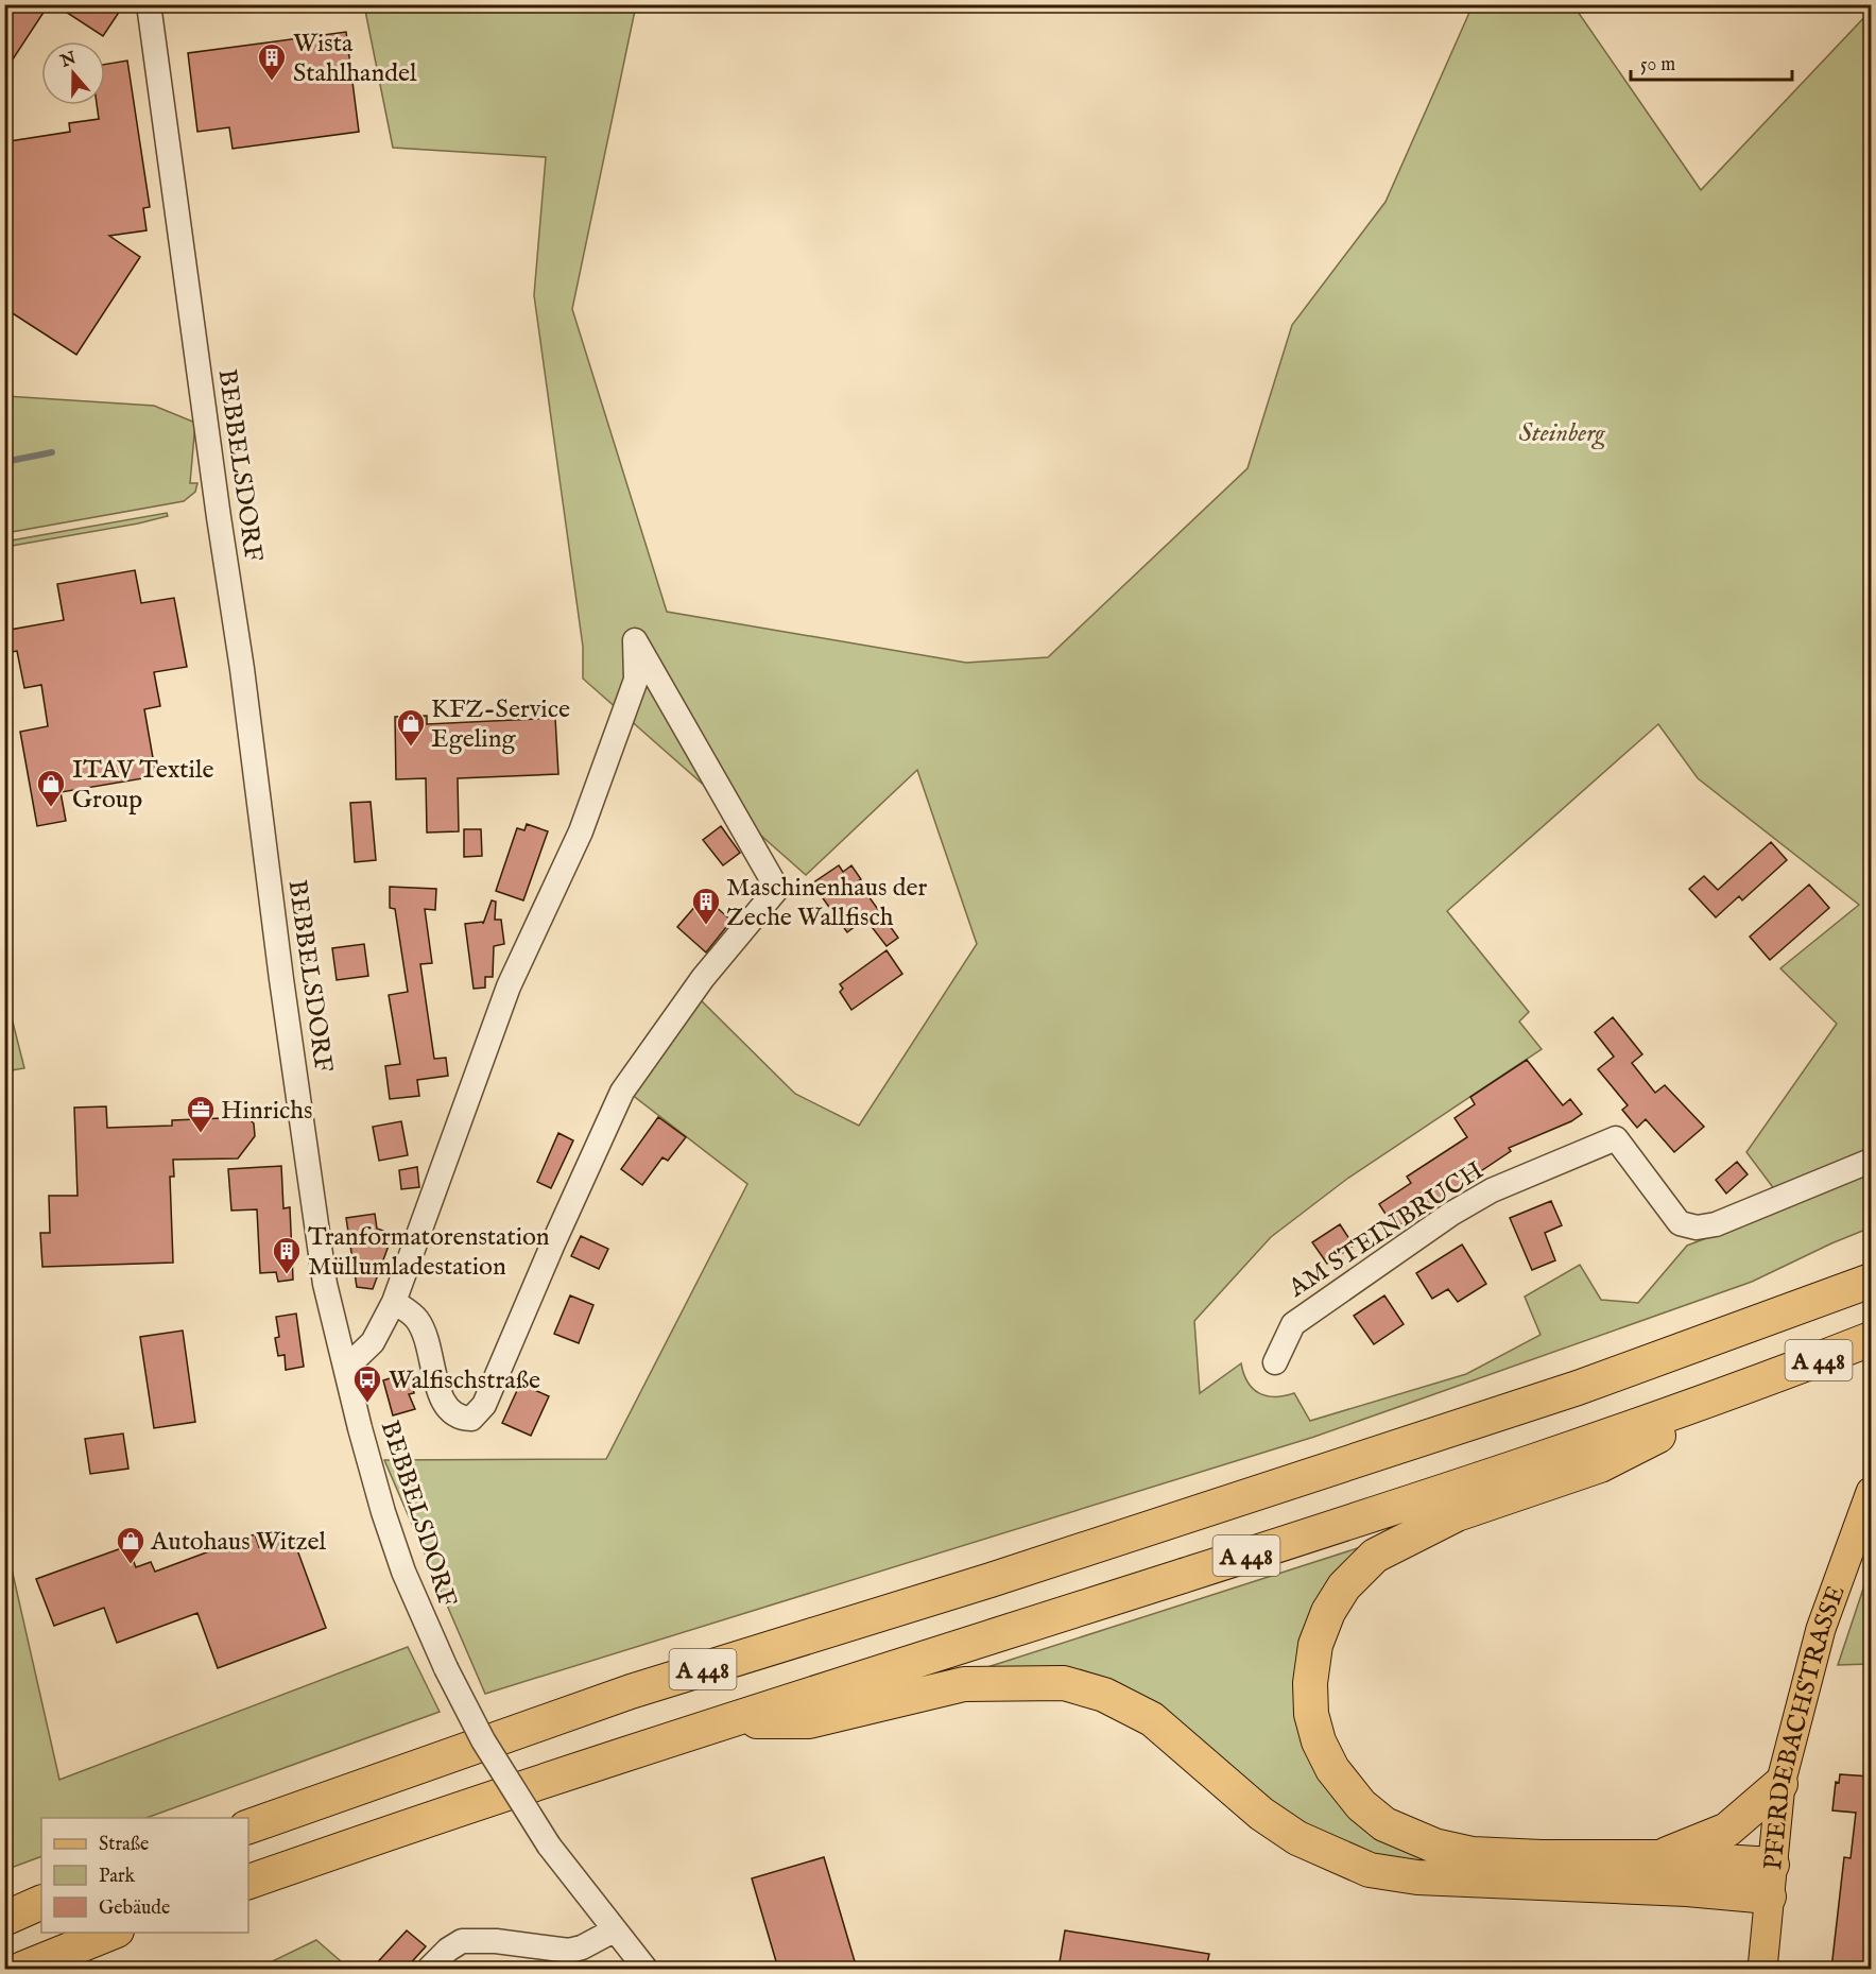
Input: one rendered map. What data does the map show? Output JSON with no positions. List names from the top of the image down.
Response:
{
  "streets": {
    "highway": ["A 448"],
    "main road": ["PFERDEBACHSTRASSE"],
    "street": ["BEBBELSDORF", "AM STEINBRUCH"]
  },
  "parks": ["Steinberg"],
  "places": {
    "building": ["Wista Stahlhandel", "Maschinenhaus der Zeche Wallfisch", "Tranformatorenstation Müllumladestation"],
    "shop": ["KFZ-Service Egeling", "ITAV Textile Group", "Autohaus Witzel"],
    "office": ["Hinrichs"],
    "bus stop": ["Walfischstraße"]
  },
  "legend": ["Straße", "Park", "Gebäude"],
  "scale_bar": "50 m",
  "north": "top"
}
